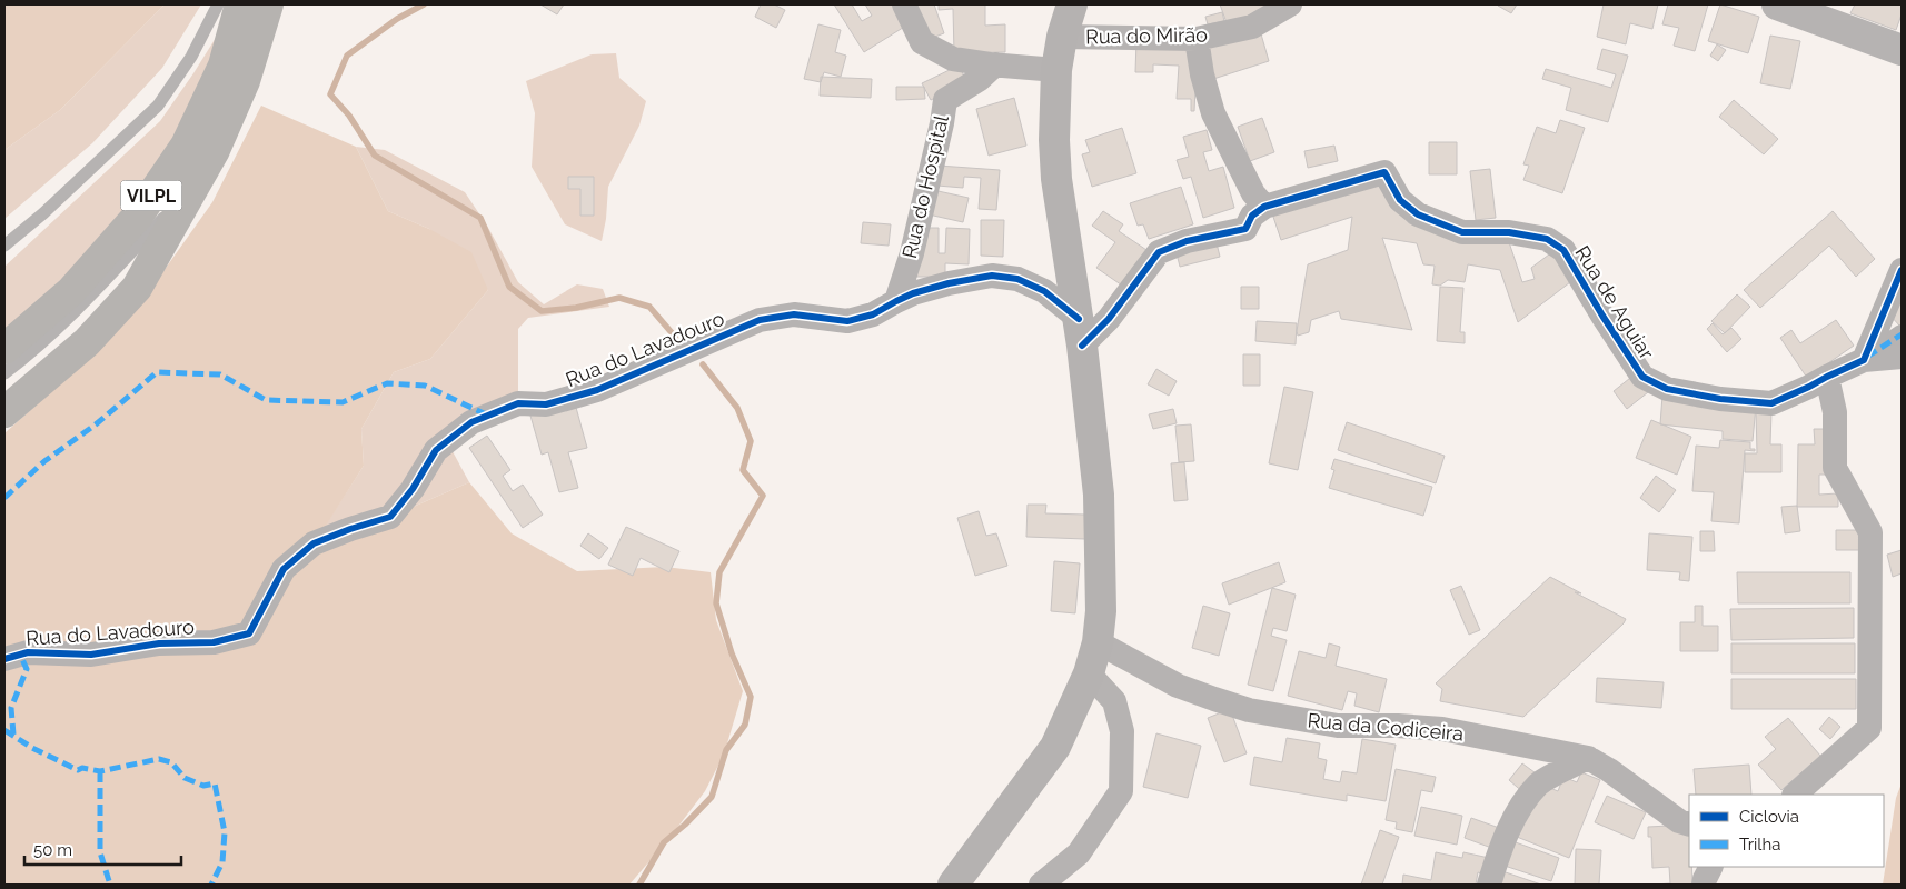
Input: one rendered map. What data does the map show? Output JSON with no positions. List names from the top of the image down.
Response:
{
  "streets": {
    "highway": ["VILPL"],
    "street": [
      "Rua do Mirão",
      "Rua do Hospital",
      "Rua de Aguiar",
      "Rua do Lavadouro",
      "Rua da Codiceira"
    ]
  },
  "crossings": [
    ["Rua do Hospital", "Rua do Lavadouro"]
  ],
  "legend": ["Ciclovia", "Trilha"],
  "scale_bar": "50 m"
}
